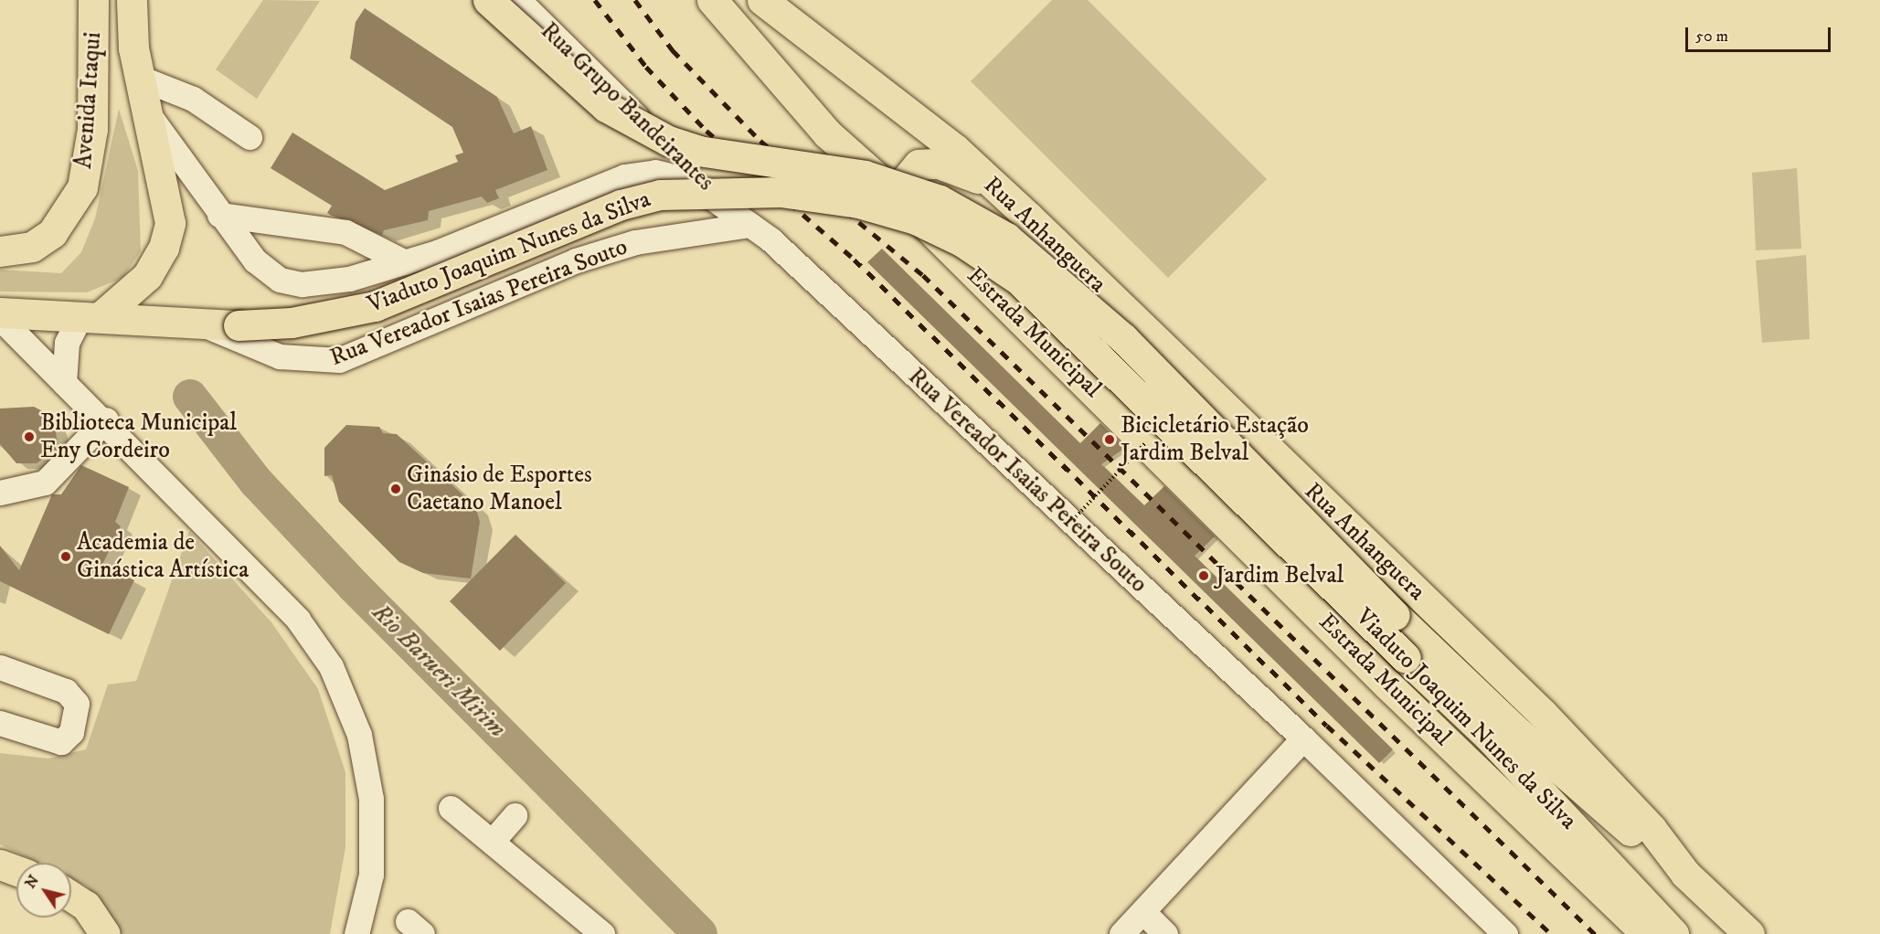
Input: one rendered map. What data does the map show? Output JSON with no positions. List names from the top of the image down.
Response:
{
  "streets": {
    "main road": [
      "Avenida Itaqui",
      "Rua Anhanguera",
      "Viaduto Joaquim Nunes da Silva",
      "Estrada Municipal"
    ],
    "street": ["Rua Grupo Bandeirantes", "Rua Vereador Isaias Pereira Souto"]
  },
  "crossings": [
    ["Rua Grupo Bandeirantes", "Rua Vereador Isaias Pereira Souto"],
    ["Rua Anhanguera", "Viaduto Joaquim Nunes da Silva"],
    ["Viaduto Joaquim Nunes da Silva", "Rua Vereador Isaias Pereira Souto"]
  ],
  "water": ["Rio Barueri Mirim"],
  "places": [
    "Biblioteca Municipal Eny Cordeiro",
    "Bicicletário Estação Jardim Belval",
    "Ginásio de Esportes Caetano Manoel",
    "Academia de Ginástica Artística",
    "Jardim Belval"
  ],
  "scale_bar": "50 m",
  "north": "top left"
}
